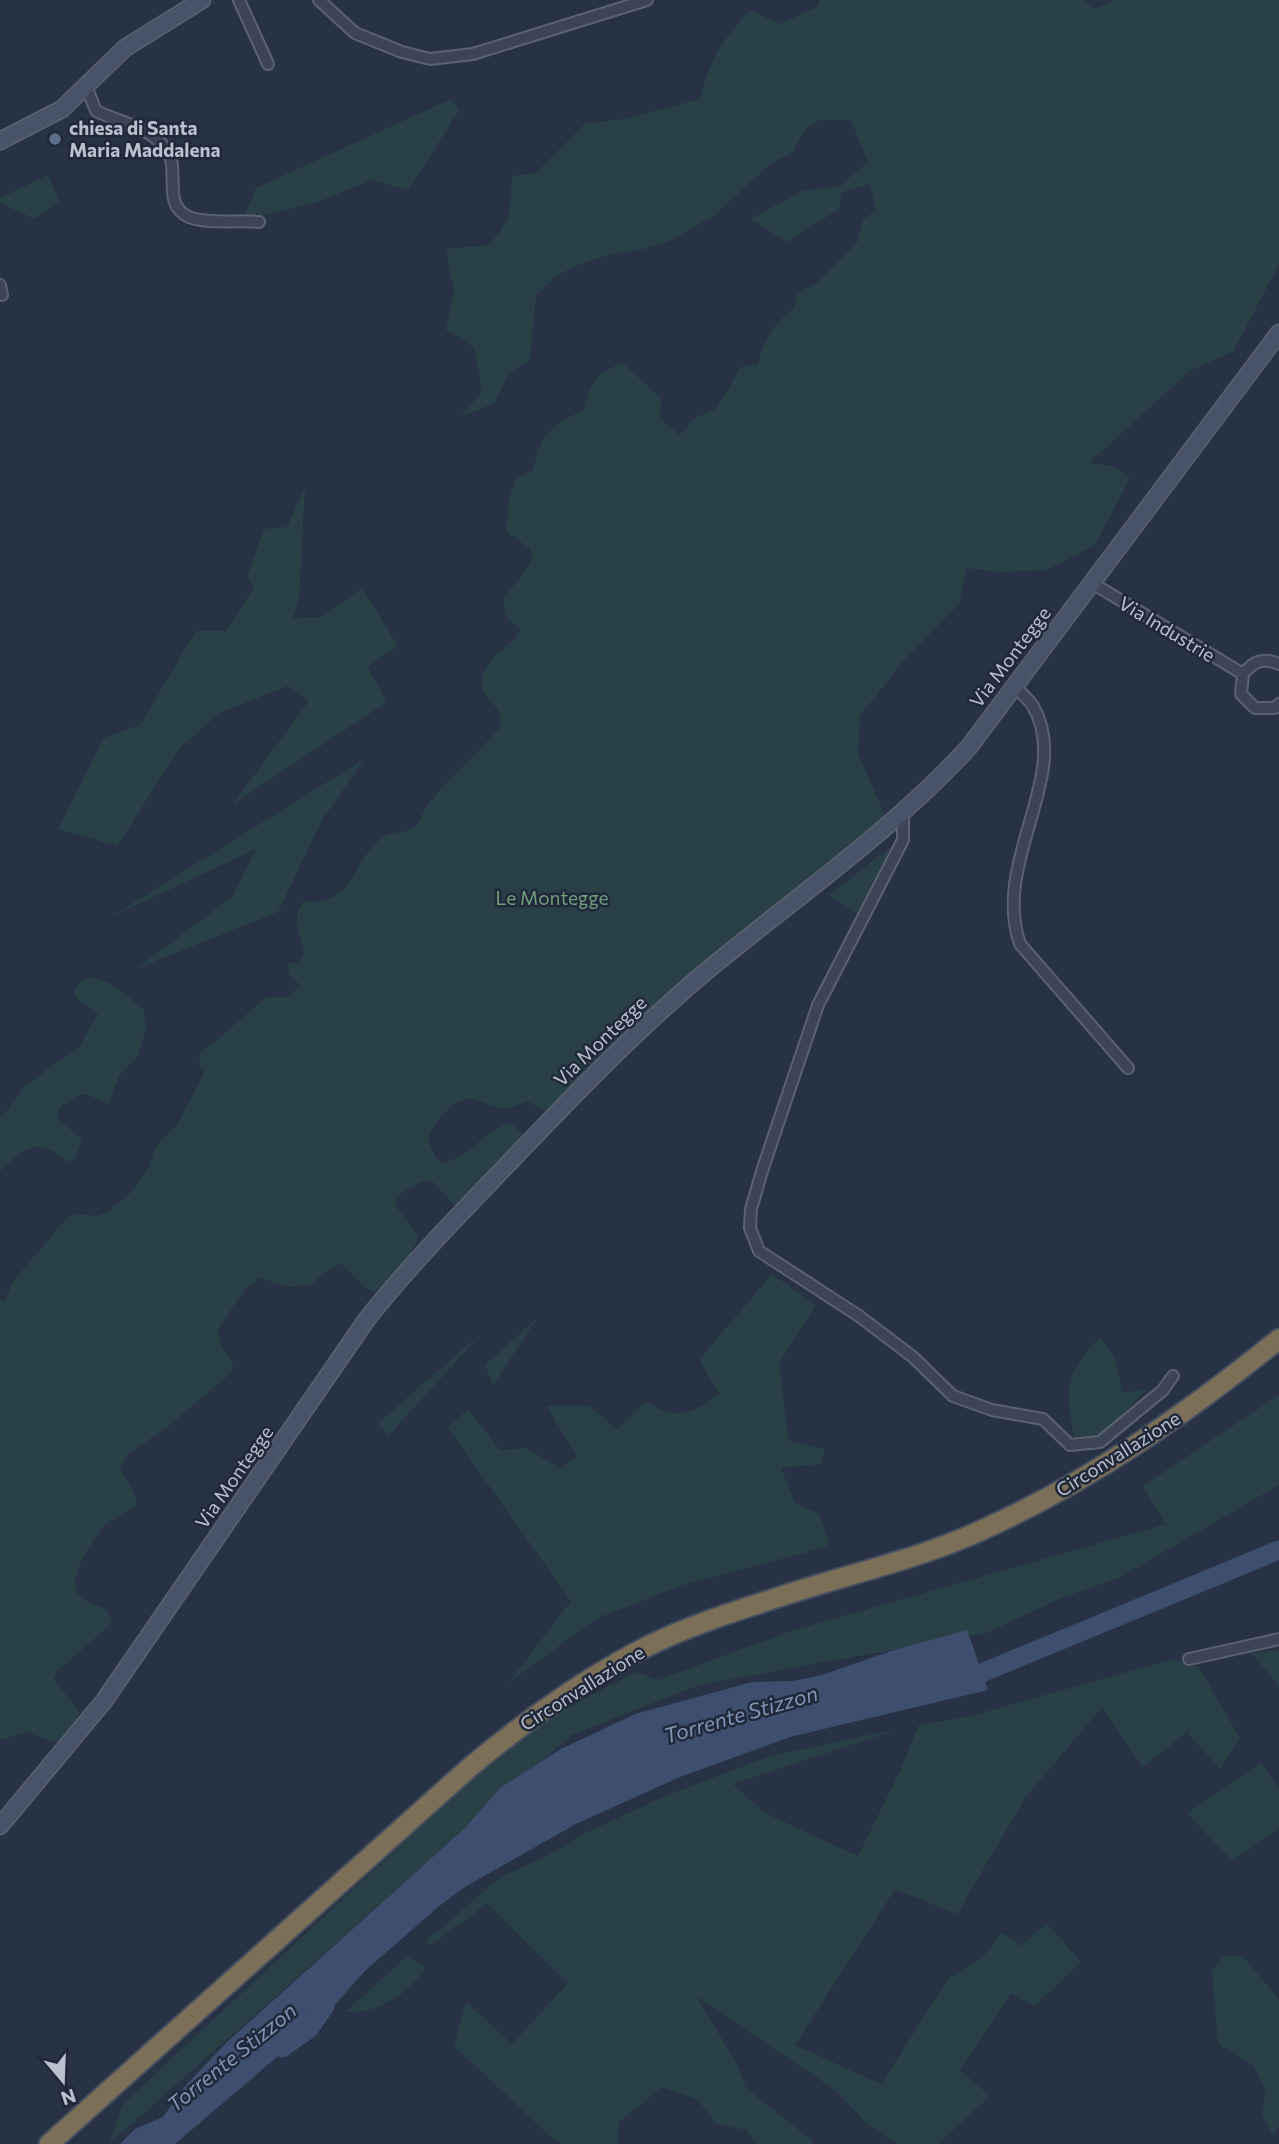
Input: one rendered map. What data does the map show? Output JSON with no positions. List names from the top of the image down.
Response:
{
  "streets": {
    "highway": ["Circonvallazione"],
    "street": ["Via Industrie", "Via Montegge"]
  },
  "crossings": [
    ["Via Industrie", "Via Montegge"]
  ],
  "water": ["Torrente Stizzon"],
  "parks": ["Le Montegge"],
  "places": ["chiesa di Santa Maria Maddalena"],
  "north": "bottom"
}
